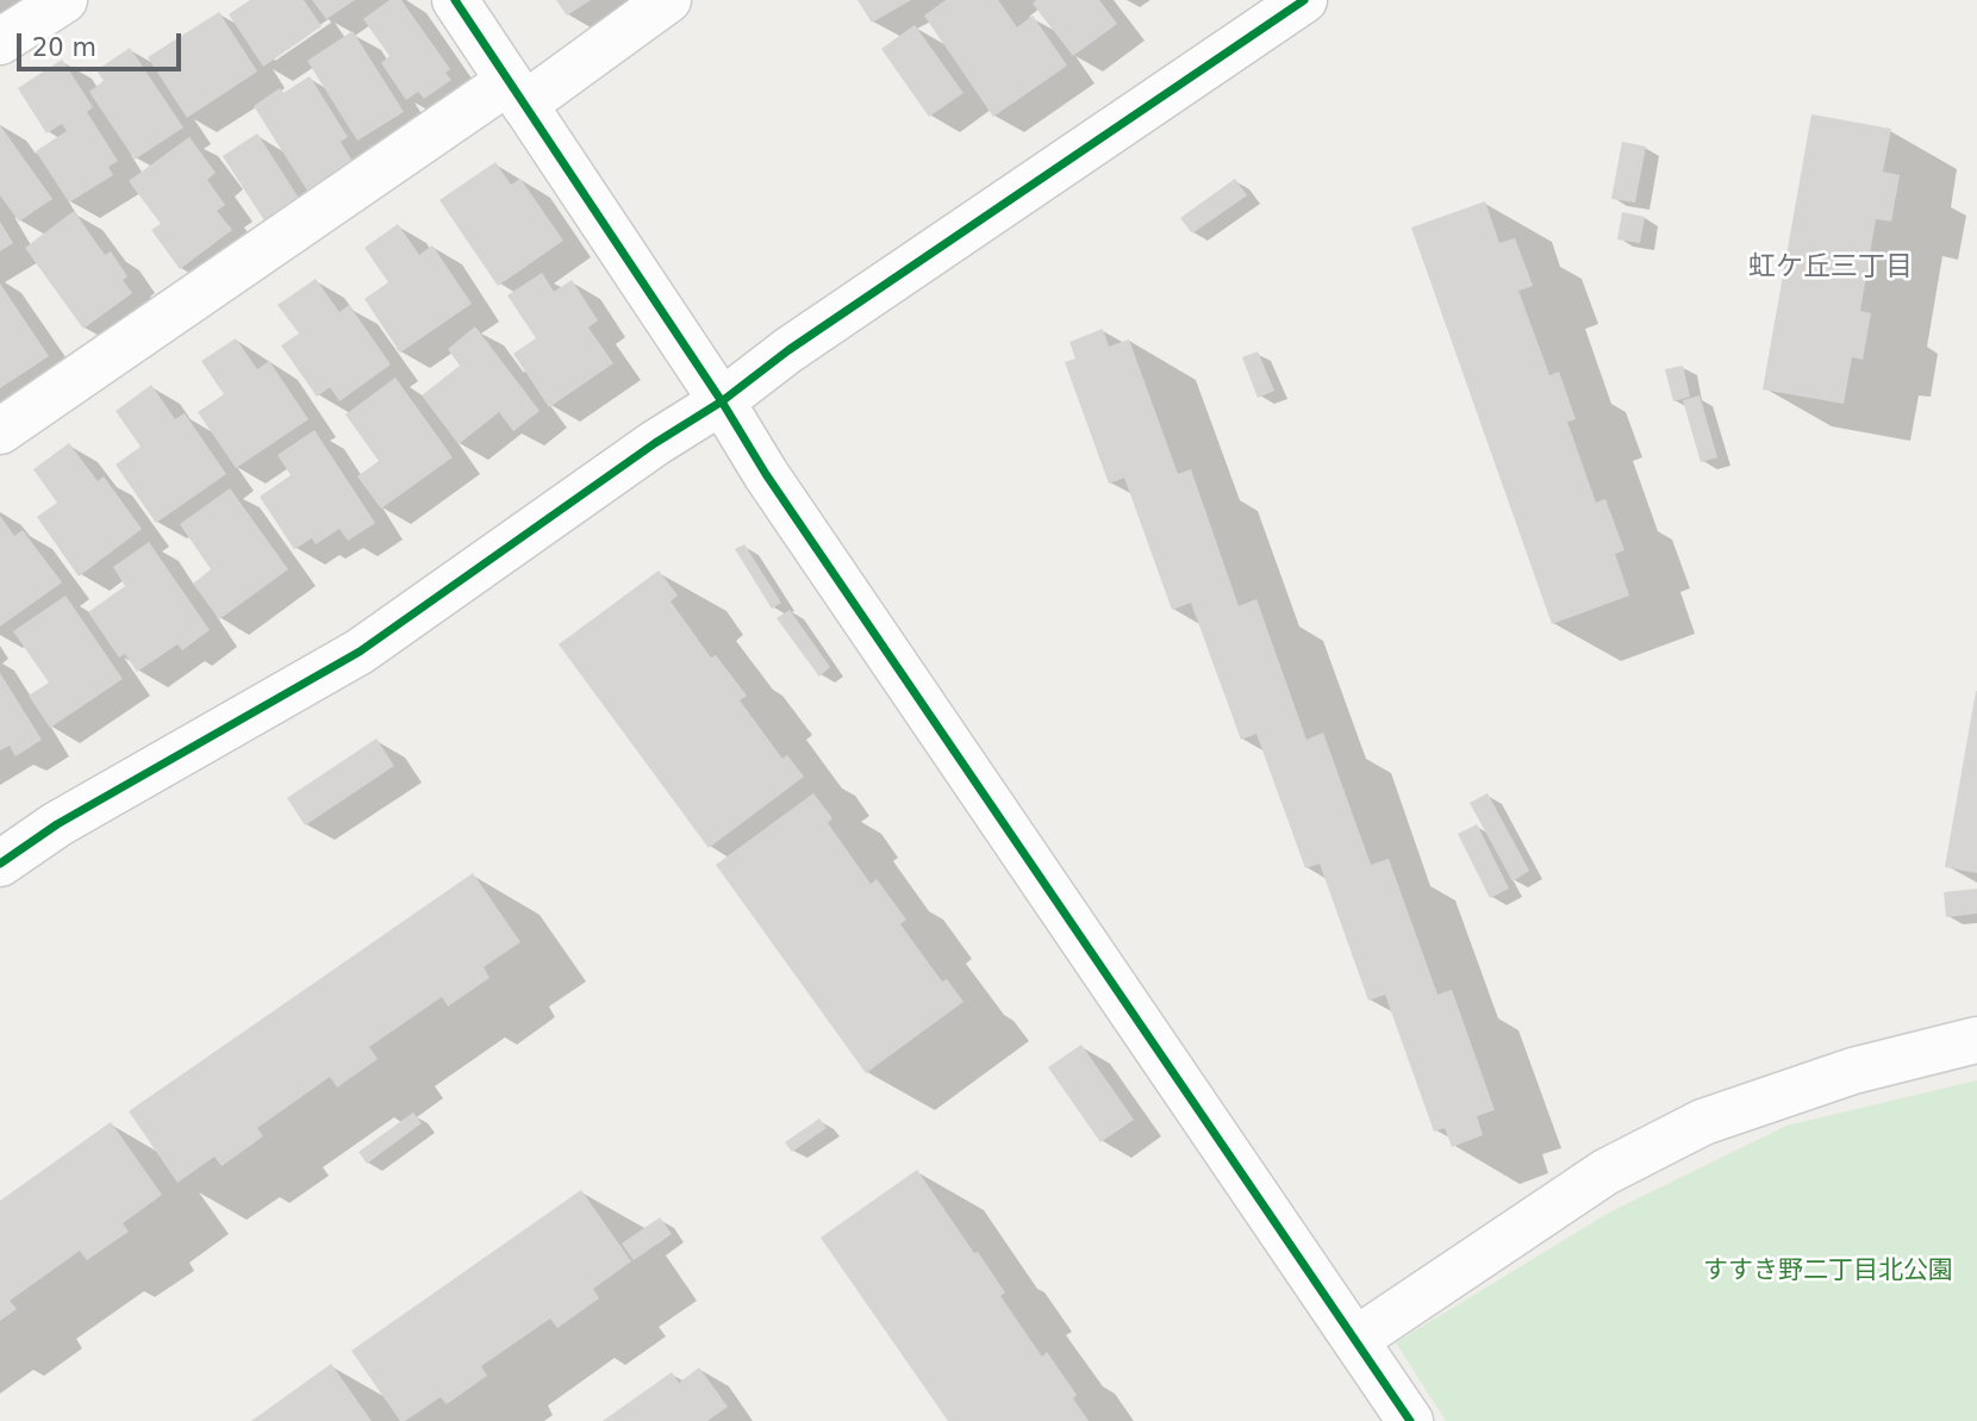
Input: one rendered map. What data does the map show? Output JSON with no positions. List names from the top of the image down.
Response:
{
  "districts": ["虹ケ丘三丁目"],
  "parks": ["すすき野二丁目北公園"],
  "scale_bar": "20 m"
}
